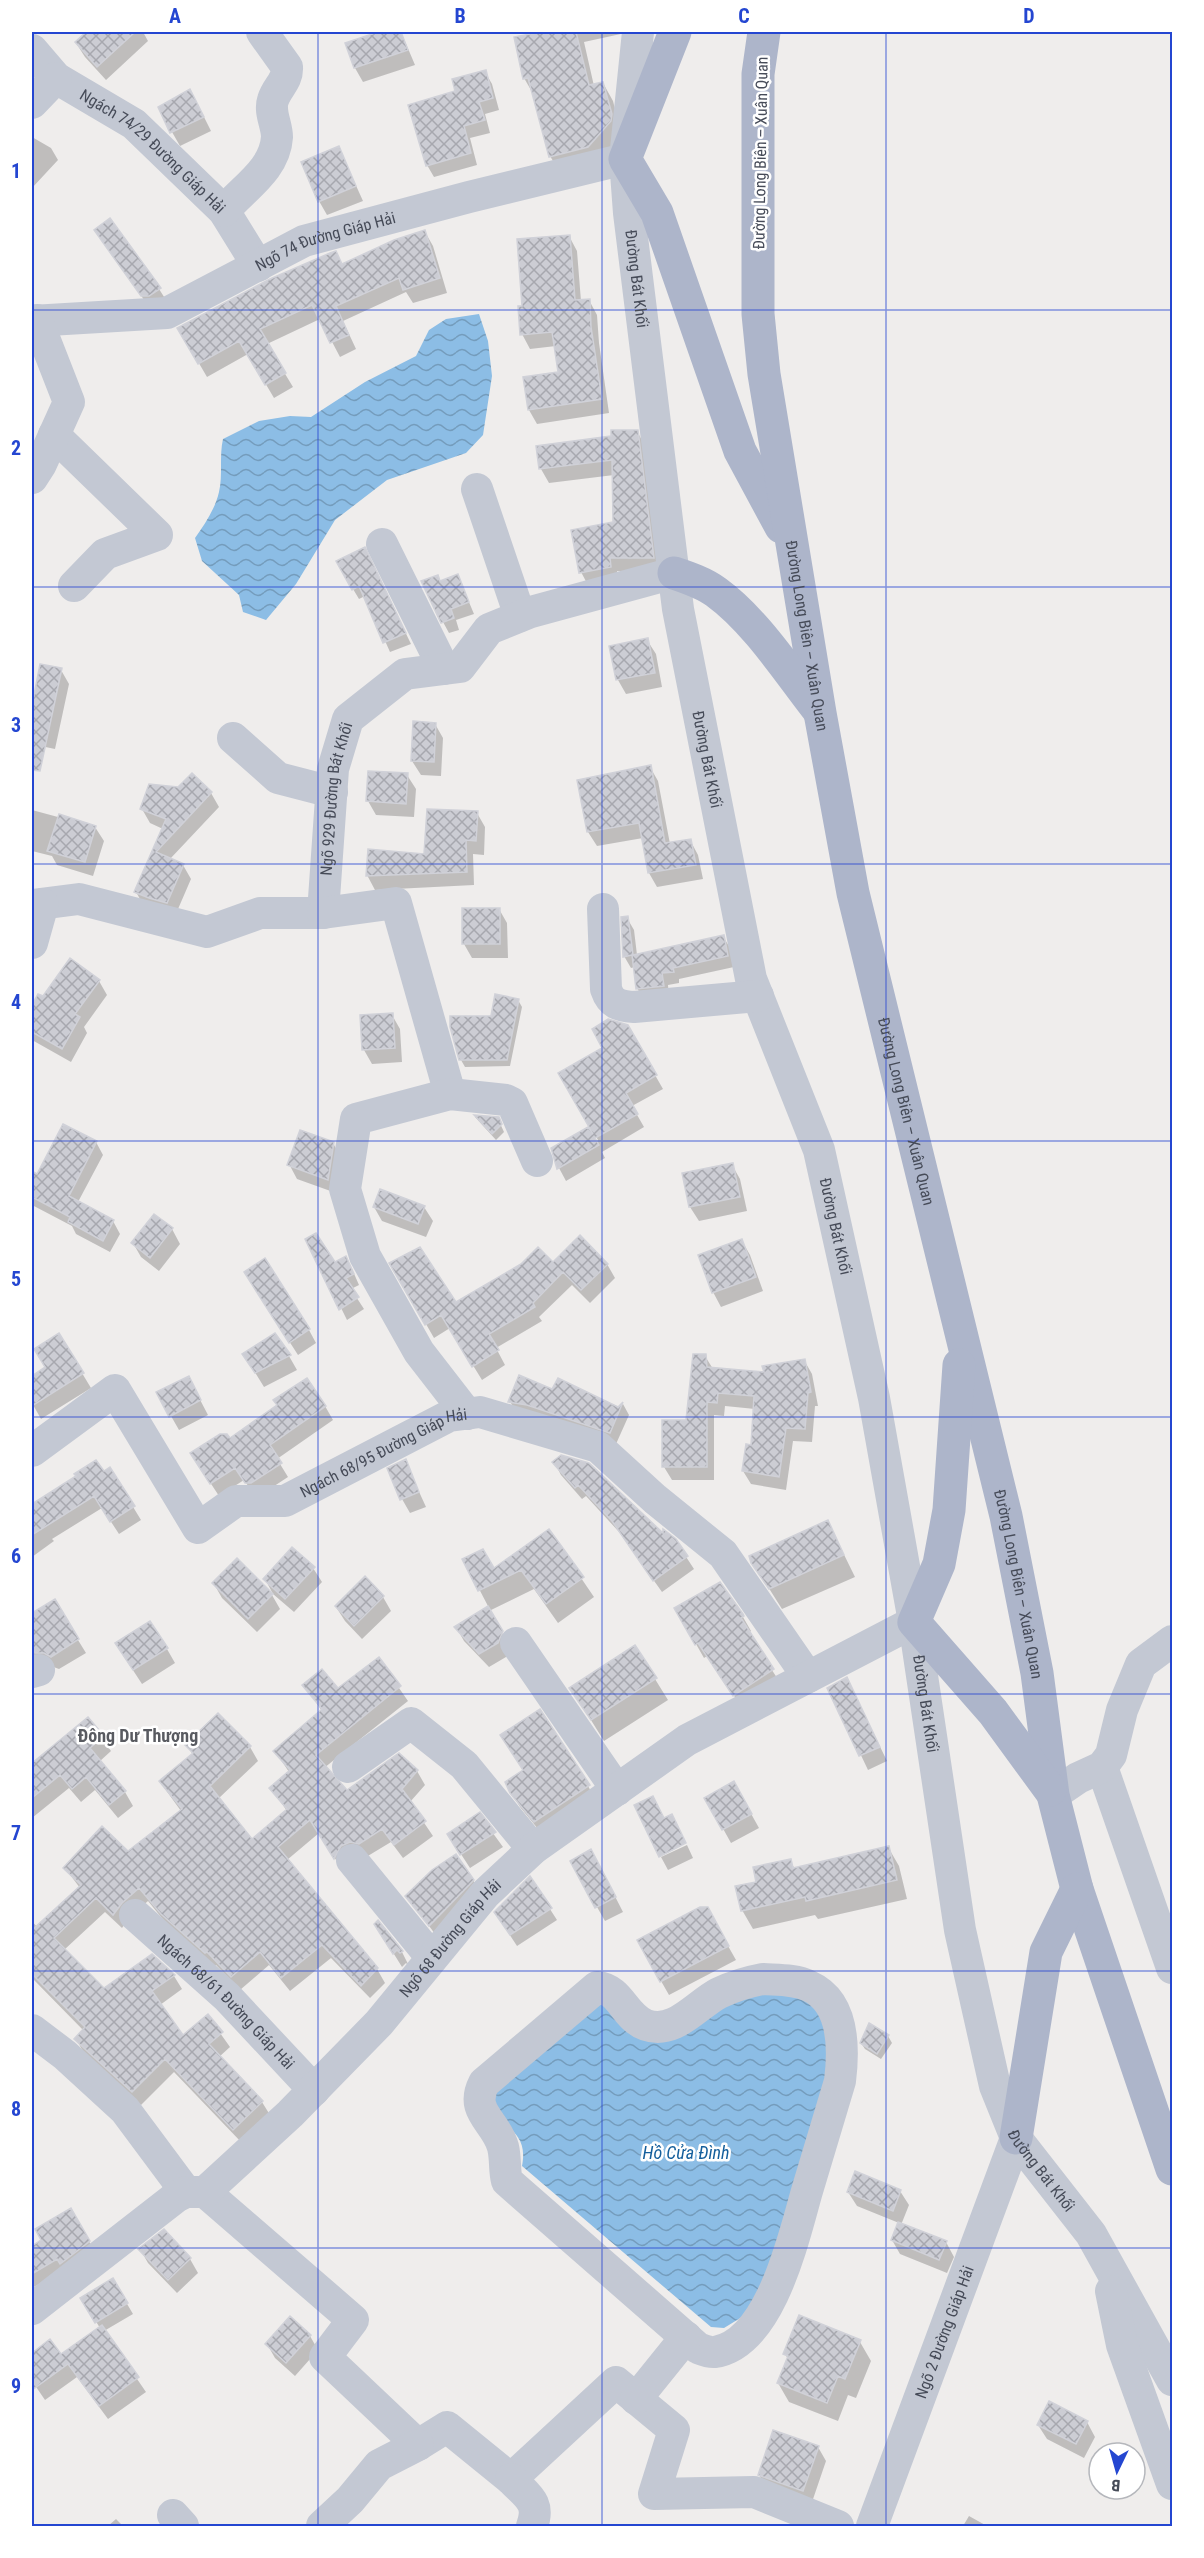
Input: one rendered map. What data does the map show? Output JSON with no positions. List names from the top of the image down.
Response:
{
  "streets": {
    "main road": ["Đường Long Biên – Xuân Quan"],
    "street": [
      "Ngách 74/29 Đường Giáp Hải",
      "Ngõ 74 Đường Giáp Hải",
      "Đường Bát Khối",
      "Ngõ 929 Đường Bát Khối",
      "Ngách 68/95 Đường Giáp Hải",
      "Ngõ 68 Đường Giáp Hải",
      "Ngách 68/61 Đường Giáp Hải",
      "Ngõ 2 Đường Giáp Hải"
    ]
  },
  "crossings": [
    ["Ngách 74/29 Đường Giáp Hải", "Ngõ 74 Đường Giáp Hải"],
    ["Ngõ 74 Đường Giáp Hải", "Đường Bát Khối"],
    ["Đường Bát Khối", "Ngõ 929 Đường Bát Khối"],
    ["Đường Bát Khối", "Ngõ 68 Đường Giáp Hải"],
    ["Đường Bát Khối", "Ngõ 2 Đường Giáp Hải"],
    ["Ngách 68/95 Đường Giáp Hải", "Ngõ 68 Đường Giáp Hải"],
    ["Ngõ 68 Đường Giáp Hải", "Ngách 68/61 Đường Giáp Hải"]
  ],
  "districts": ["Đông Dư Thượng"],
  "water": ["Hồ Cửa Đình"],
  "north": "bottom",
  "grid": {
    "columns": [
      "A",
      "B",
      "C",
      "D"
    ],
    "rows": [
      "1",
      "2",
      "3",
      "4",
      "5",
      "6",
      "7",
      "8",
      "9"
    ]
  }
}
